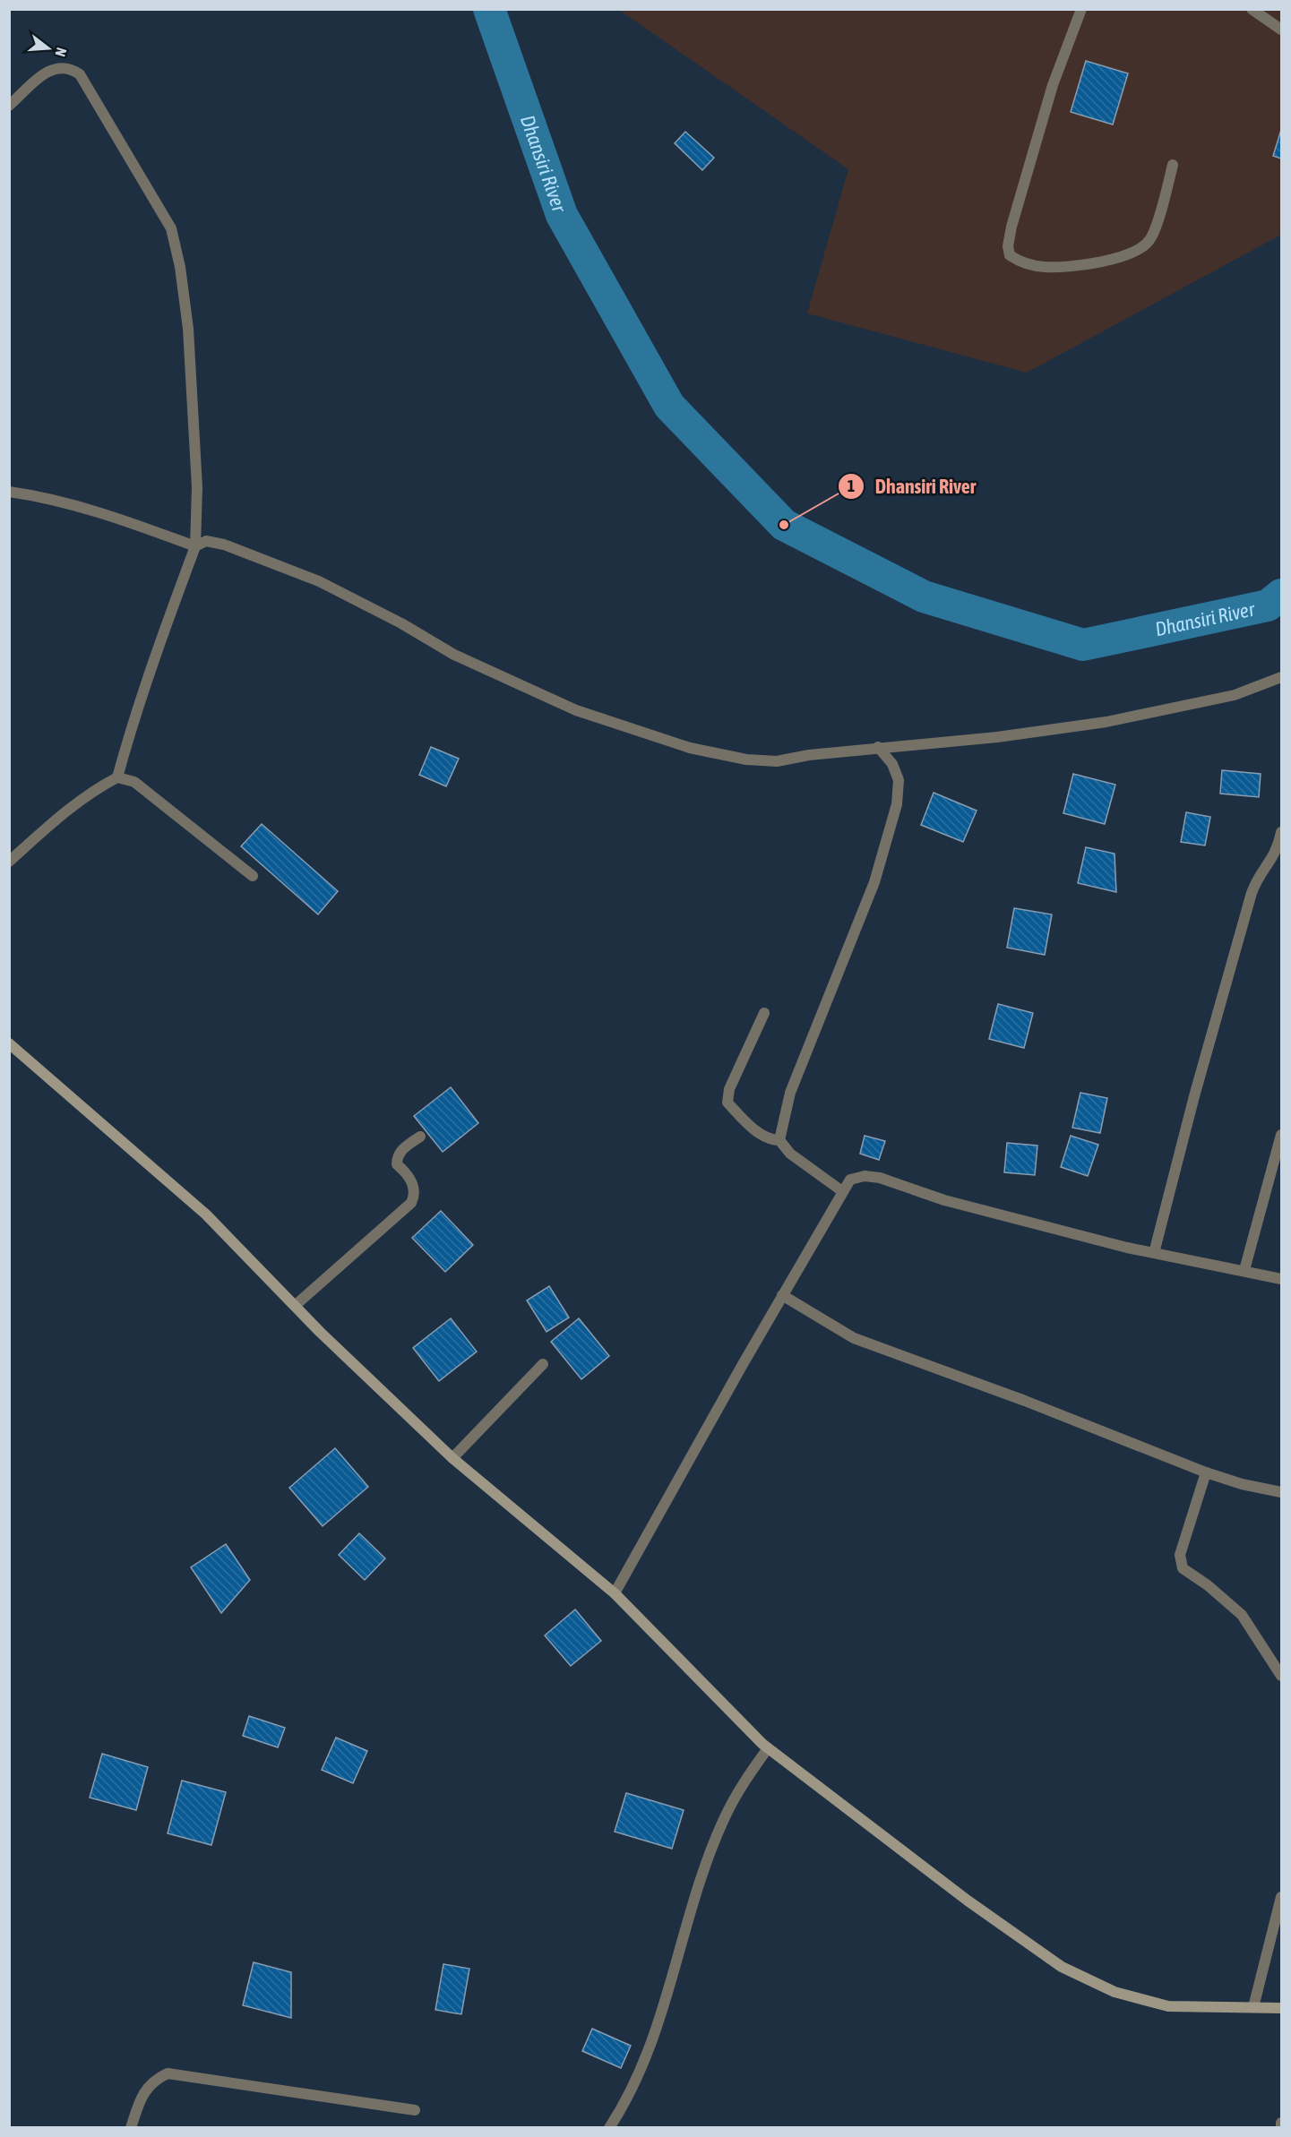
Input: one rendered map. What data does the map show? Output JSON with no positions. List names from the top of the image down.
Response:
{
  "water": ["Dhansiri River"],
  "places": ["Dhansiri River"],
  "north": "right"
}
